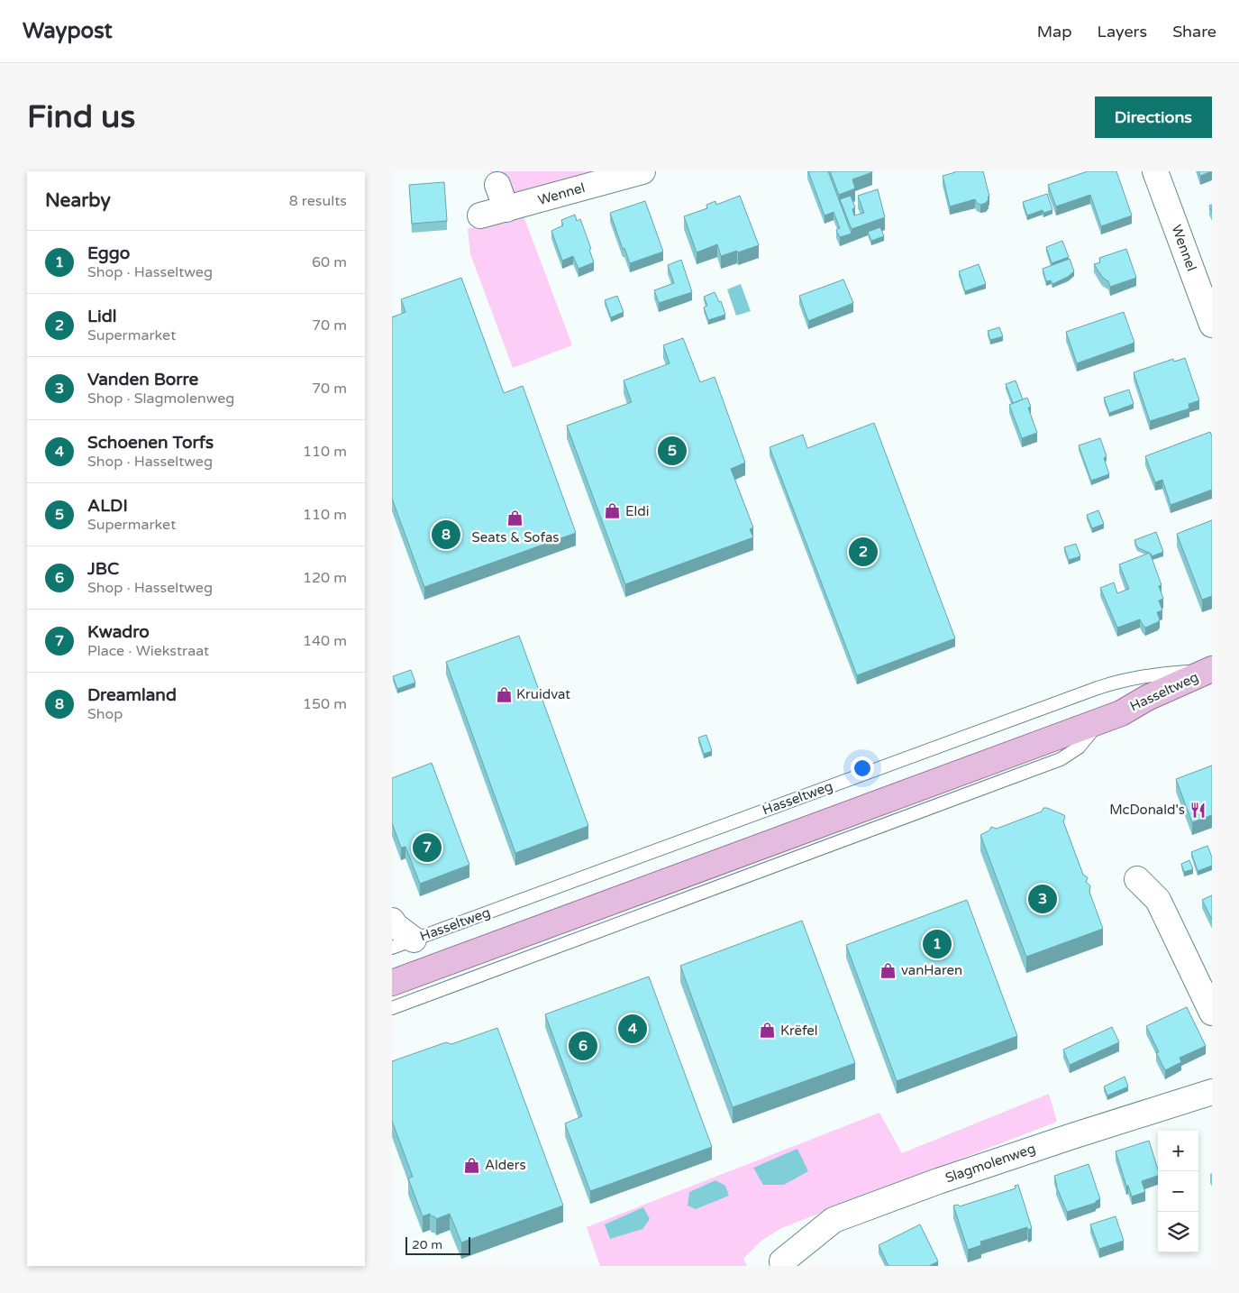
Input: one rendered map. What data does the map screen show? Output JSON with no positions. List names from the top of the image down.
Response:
{
  "streets": {
    "main road": ["Hasseltweg"],
    "street": ["Wennel", "Slagmolenweg"]
  },
  "places": {
    "shop": [
      "Eldi",
      "Seats & Sofas",
      "Kruidvat",
      "vanHaren",
      "Krëfel",
      "Alders"
    ],
    "restaurant": ["McDonald's"]
  },
  "scale_bar": "20 m",
  "page": {
    "header": "Waypost",
    "nav": ["Map", "Layers", "Share"],
    "buttons": "Directions",
    "title": "Find us",
    "heading": ["Nearby", "8 results"],
    "list": [
      {
        "mark": "1",
        "name": "Eggo",
        "note": "Shop · Hasseltweg",
        "value": "60 m"
      },
      {
        "mark": "2",
        "name": "Lidl",
        "note": "Supermarket",
        "value": "70 m"
      },
      {
        "mark": "3",
        "name": "Vanden Borre",
        "note": "Shop · Slagmolenweg",
        "value": "70 m"
      },
      {
        "mark": "4",
        "name": "Schoenen Torfs",
        "note": "Shop · Hasseltweg",
        "value": "110 m"
      },
      {
        "mark": "5",
        "name": "ALDI",
        "note": "Supermarket",
        "value": "110 m"
      },
      {
        "mark": "6",
        "name": "JBC",
        "note": "Shop · Hasseltweg",
        "value": "120 m"
      },
      {
        "mark": "7",
        "name": "Kwadro",
        "note": "Place · Wiekstraat",
        "value": "140 m"
      },
      {
        "mark": "8",
        "name": "Dreamland",
        "note": "Shop",
        "value": "150 m"
      }
    ],
    "pins": [
      "5",
      "8",
      "2",
      "7",
      "3",
      "1",
      "4",
      "6"
    ],
    "map_buttons": ["+", "−"],
    "scale": "20 m"
  }
}
